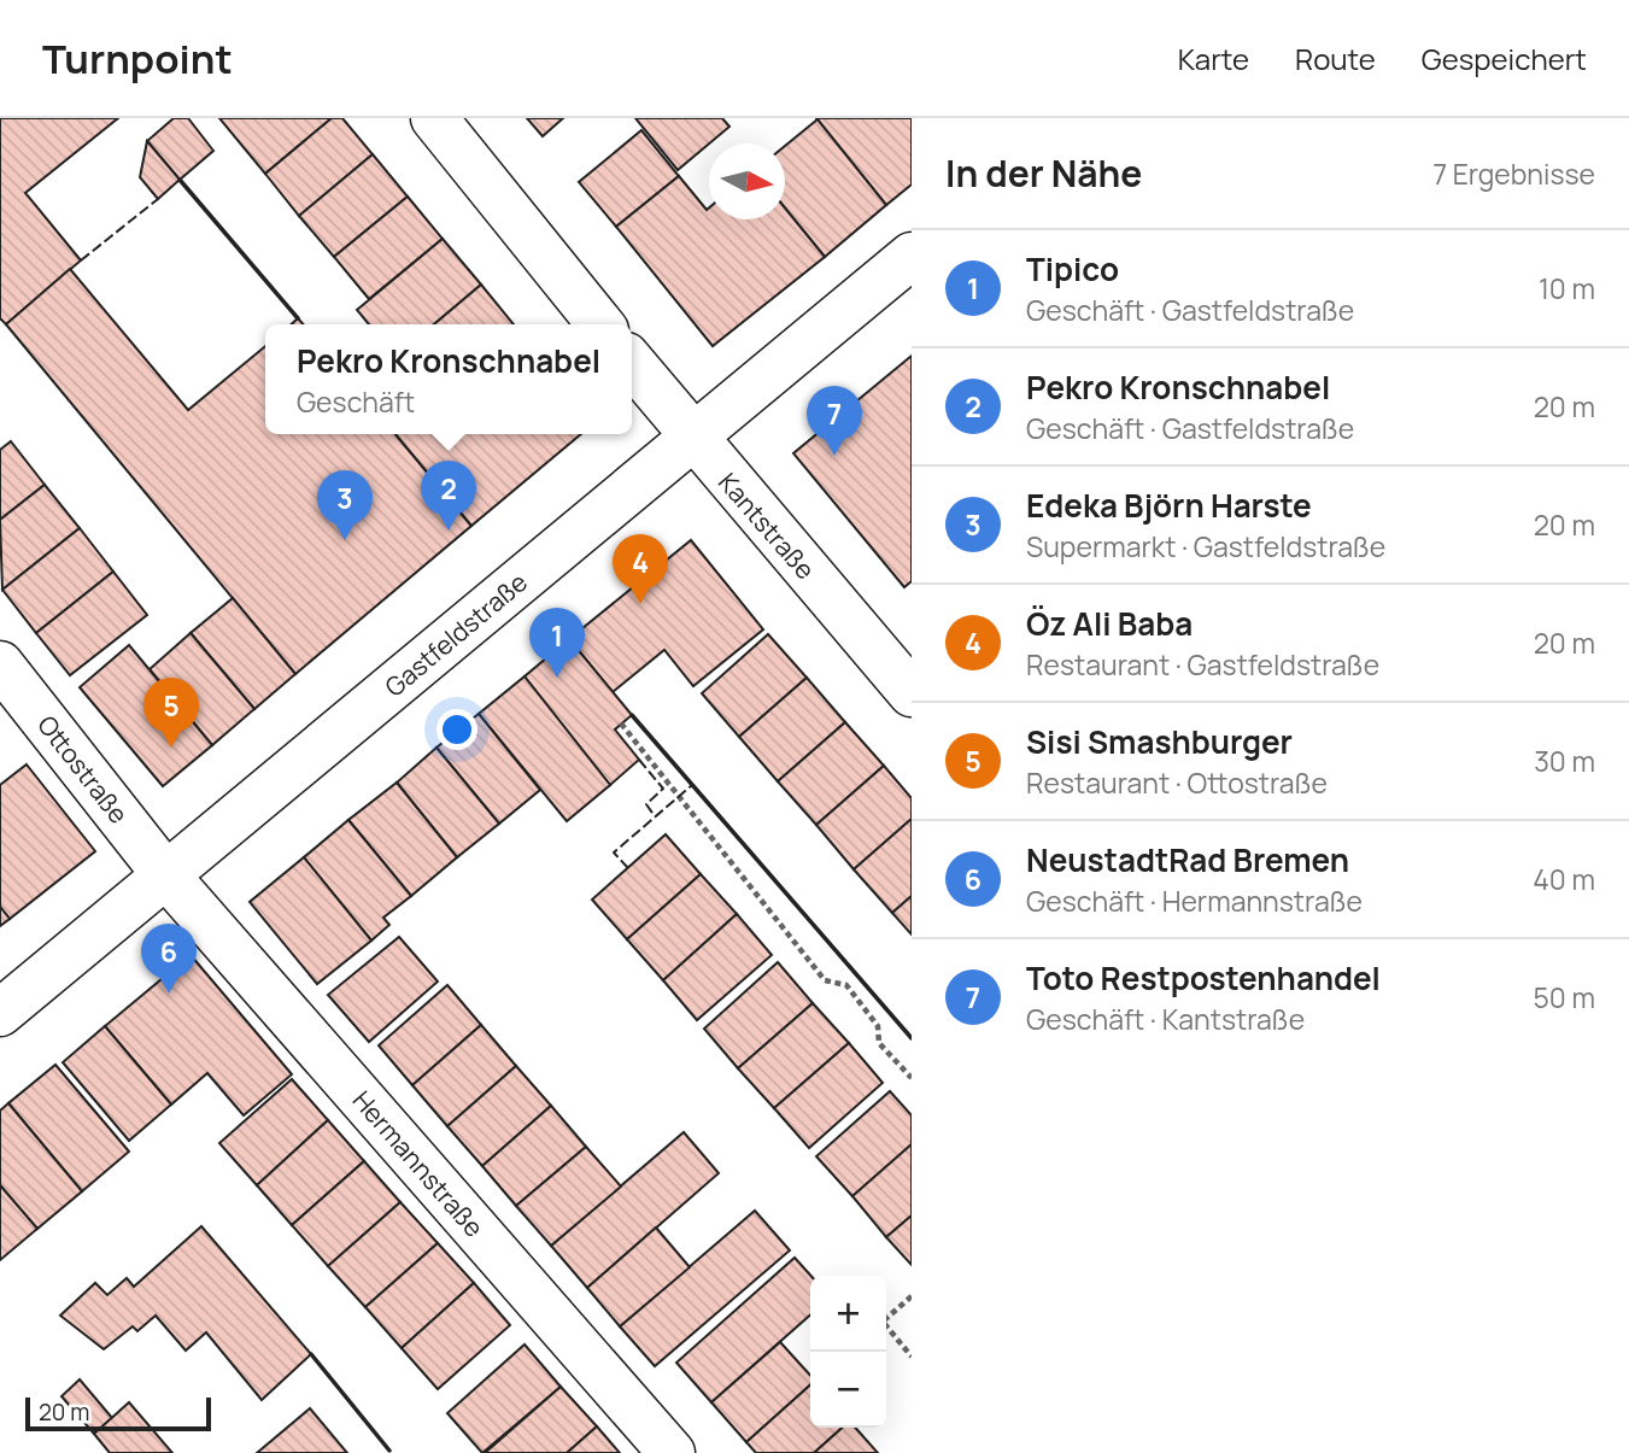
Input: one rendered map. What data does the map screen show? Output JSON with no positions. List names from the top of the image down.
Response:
{
  "streets": {
    "street": [
      "Kantstraße",
      "Gastfeldstraße",
      "Ottostraße",
      "Hermannstraße"
    ]
  },
  "crossings": [
    ["Kantstraße", "Gastfeldstraße"],
    ["Gastfeldstraße", "Ottostraße"],
    ["Gastfeldstraße", "Hermannstraße"],
    ["Ottostraße", "Hermannstraße"]
  ],
  "scale_bar": "20 m",
  "north": "right",
  "page": {
    "header": "Turnpoint",
    "nav": ["Karte", "Route", "Gespeichert"],
    "heading": ["In der Nähe", "7 Ergebnisse"],
    "list": [
      {
        "mark": "1",
        "name": "Tipico",
        "note": "Geschäft · Gastfeldstraße",
        "value": "10 m"
      },
      {
        "mark": "2",
        "name": "Pekro Kronschnabel",
        "note": "Geschäft · Gastfeldstraße",
        "value": "20 m"
      },
      {
        "mark": "3",
        "name": "Edeka Björn Harste",
        "note": "Supermarkt · Gastfeldstraße",
        "value": "20 m"
      },
      {
        "mark": "4",
        "name": "Öz Ali Baba",
        "note": "Restaurant · Gastfeldstraße",
        "value": "20 m"
      },
      {
        "mark": "5",
        "name": "Sisi Smashburger",
        "note": "Restaurant · Ottostraße",
        "value": "30 m"
      },
      {
        "mark": "6",
        "name": "NeustadtRad Bremen",
        "note": "Geschäft · Hermannstraße",
        "value": "40 m"
      },
      {
        "mark": "7",
        "name": "Toto Restpostenhandel",
        "note": "Geschäft · Kantstraße",
        "value": "50 m"
      }
    ],
    "popup": ["Pekro Kronschnabel", "Geschäft"],
    "pins": [
      "7",
      "2",
      "3",
      "4",
      "1",
      "5",
      "6"
    ],
    "map_buttons": ["+", "−"],
    "scale": "20 m"
  }
}
